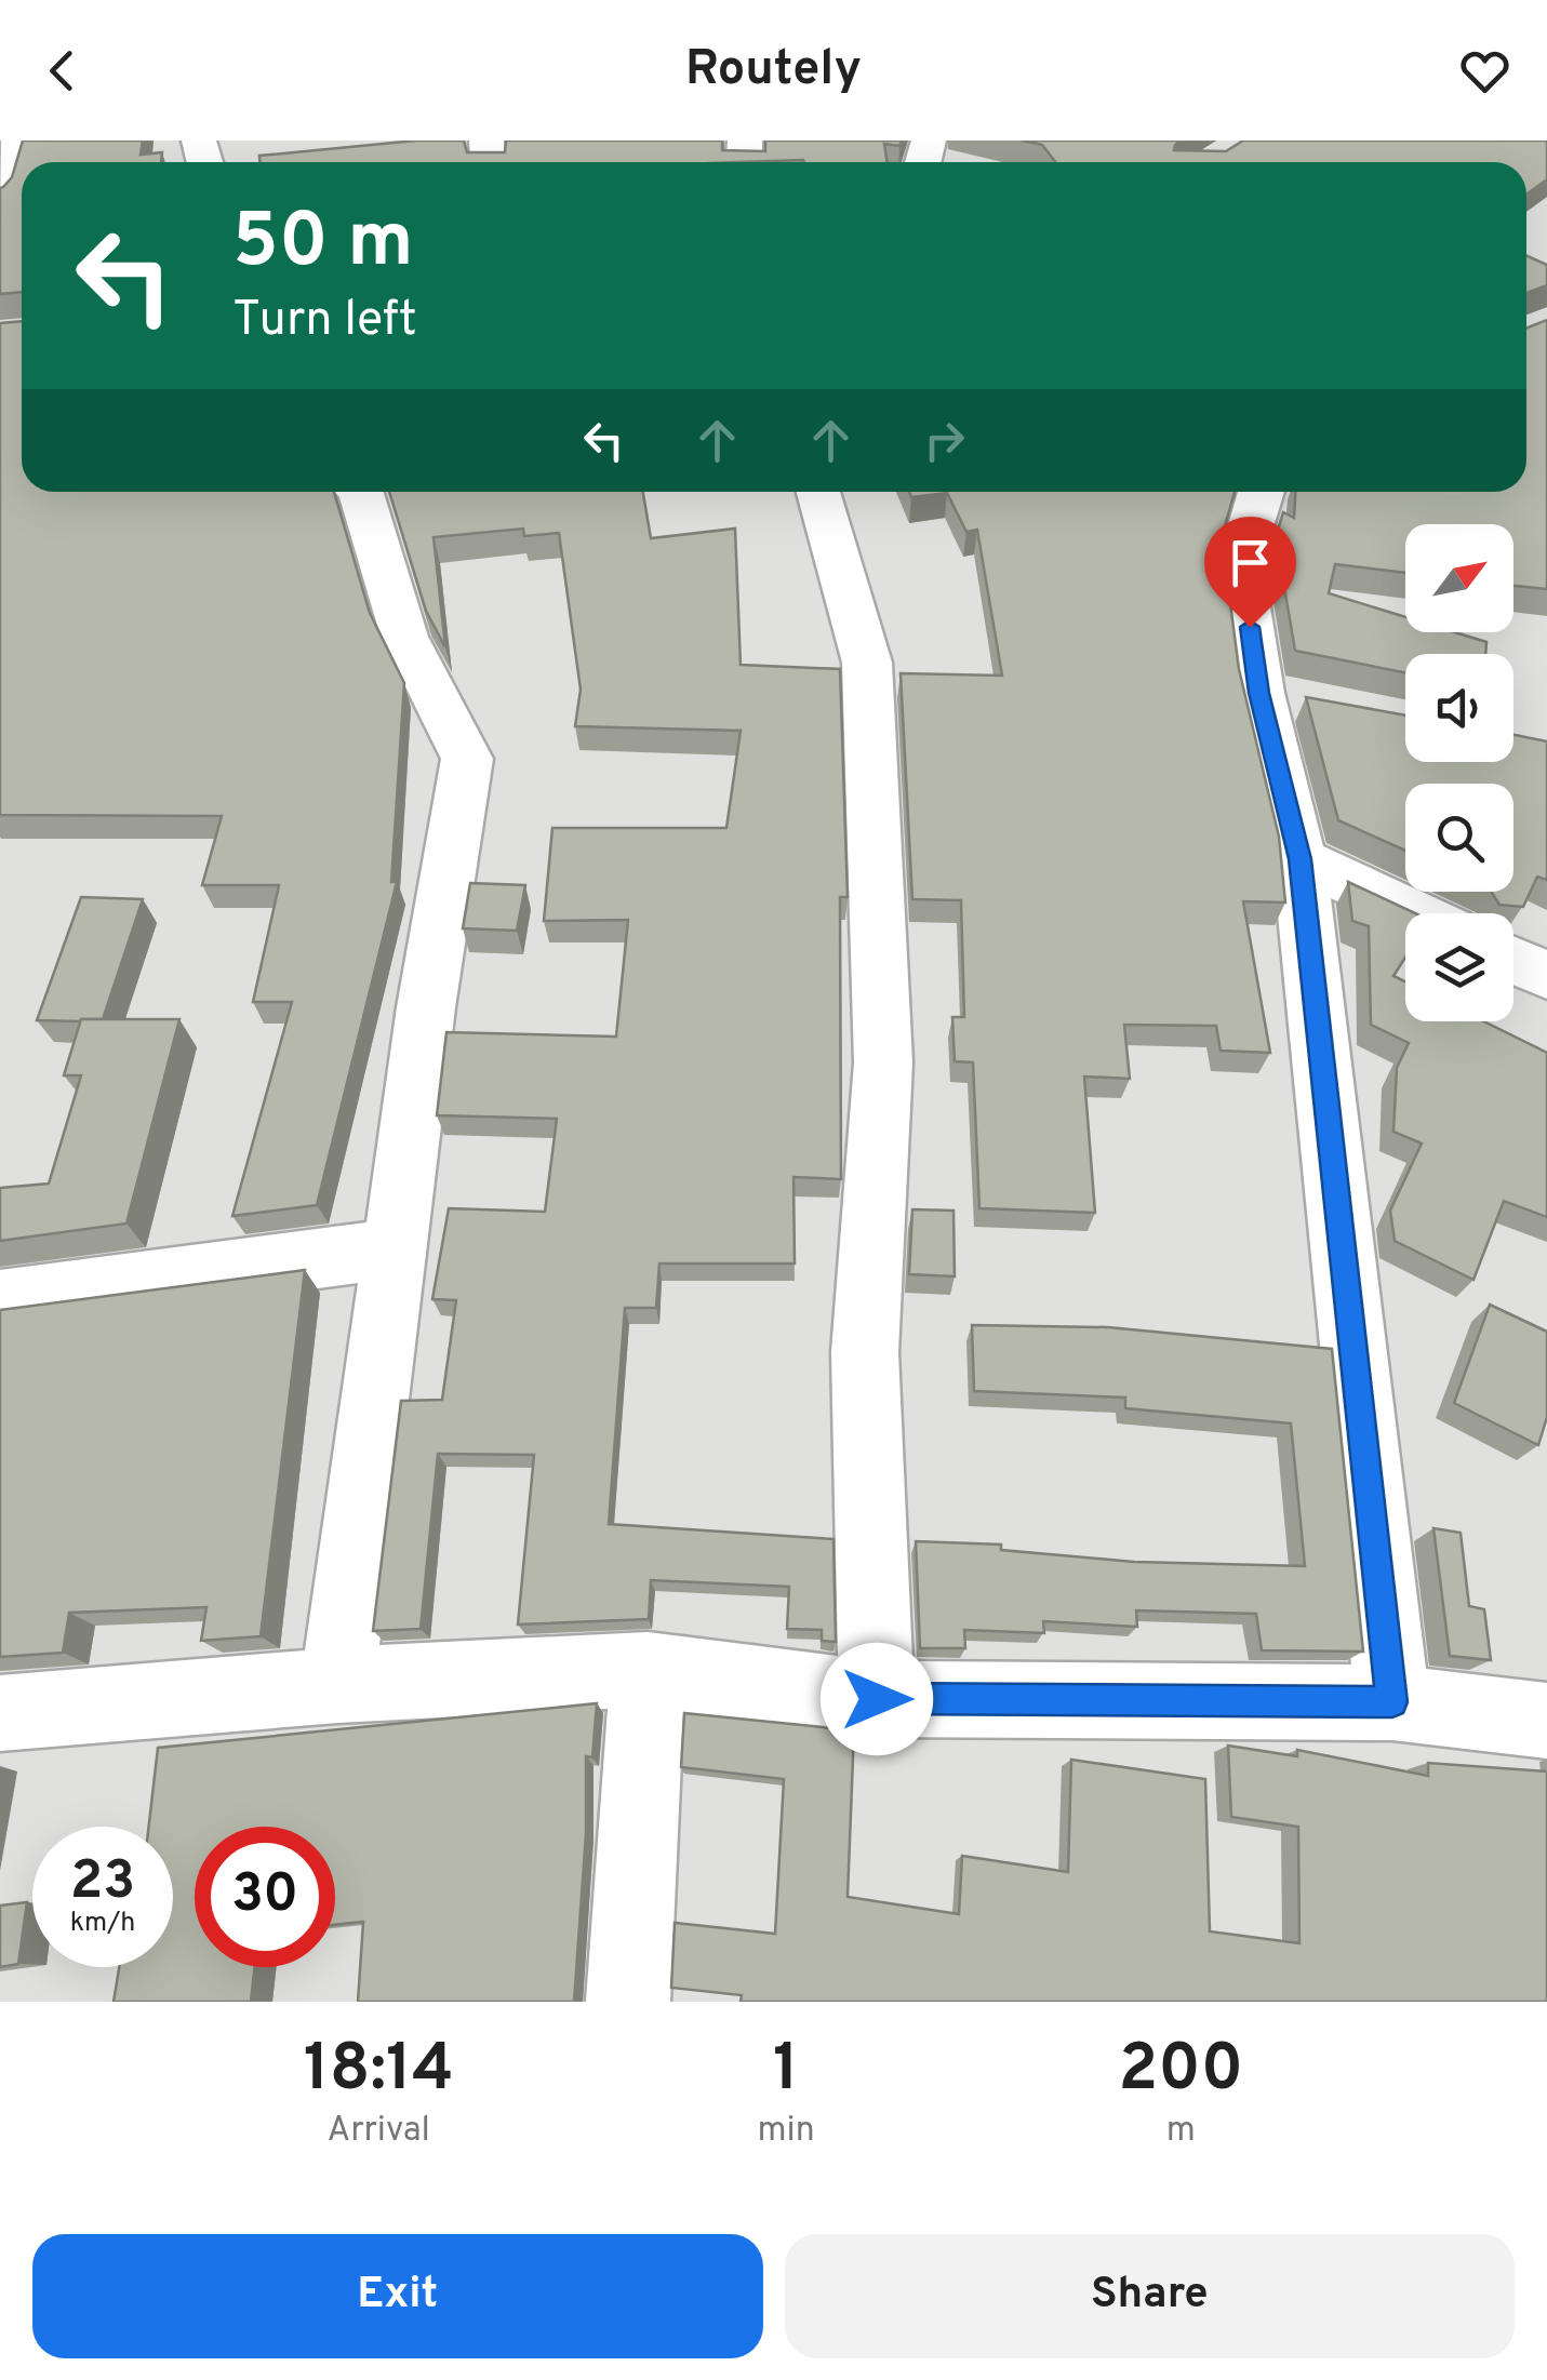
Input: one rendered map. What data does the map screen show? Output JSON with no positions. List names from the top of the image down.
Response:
{
  "north": "top right",
  "page": {
    "header": "Routely",
    "turn": ["50 m", "Turn left"],
    "speed": "23 km/h",
    "limit": "30",
    "eta": [
      "18:14",
      "Arrival",
      "1",
      "min",
      "200",
      "m"
    ],
    "buttons": ["Exit", "Share"]
  }
}
